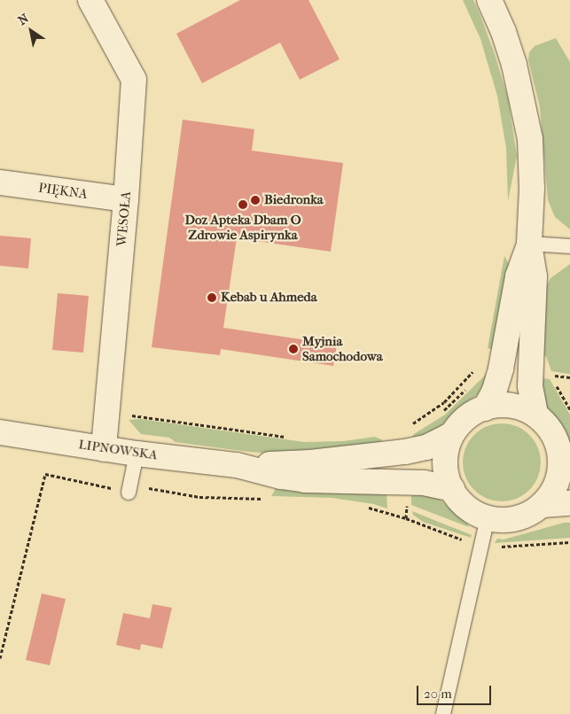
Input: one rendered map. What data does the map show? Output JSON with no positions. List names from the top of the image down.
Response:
{
  "streets": {
    "main road": ["PIĘKNA", "WESOŁA", "LIPNOWSKA"]
  },
  "crossings": [
    ["PIĘKNA", "WESOŁA"],
    ["WESOŁA", "LIPNOWSKA"]
  ],
  "places": [
    "Biedronka",
    "Doz Apteka Dbam O Zdrowie Aspirynka",
    "Kebab u Ahmeda",
    "Myjnia Samochodowa"
  ],
  "scale_bar": "20 m",
  "north": "top left"
}
